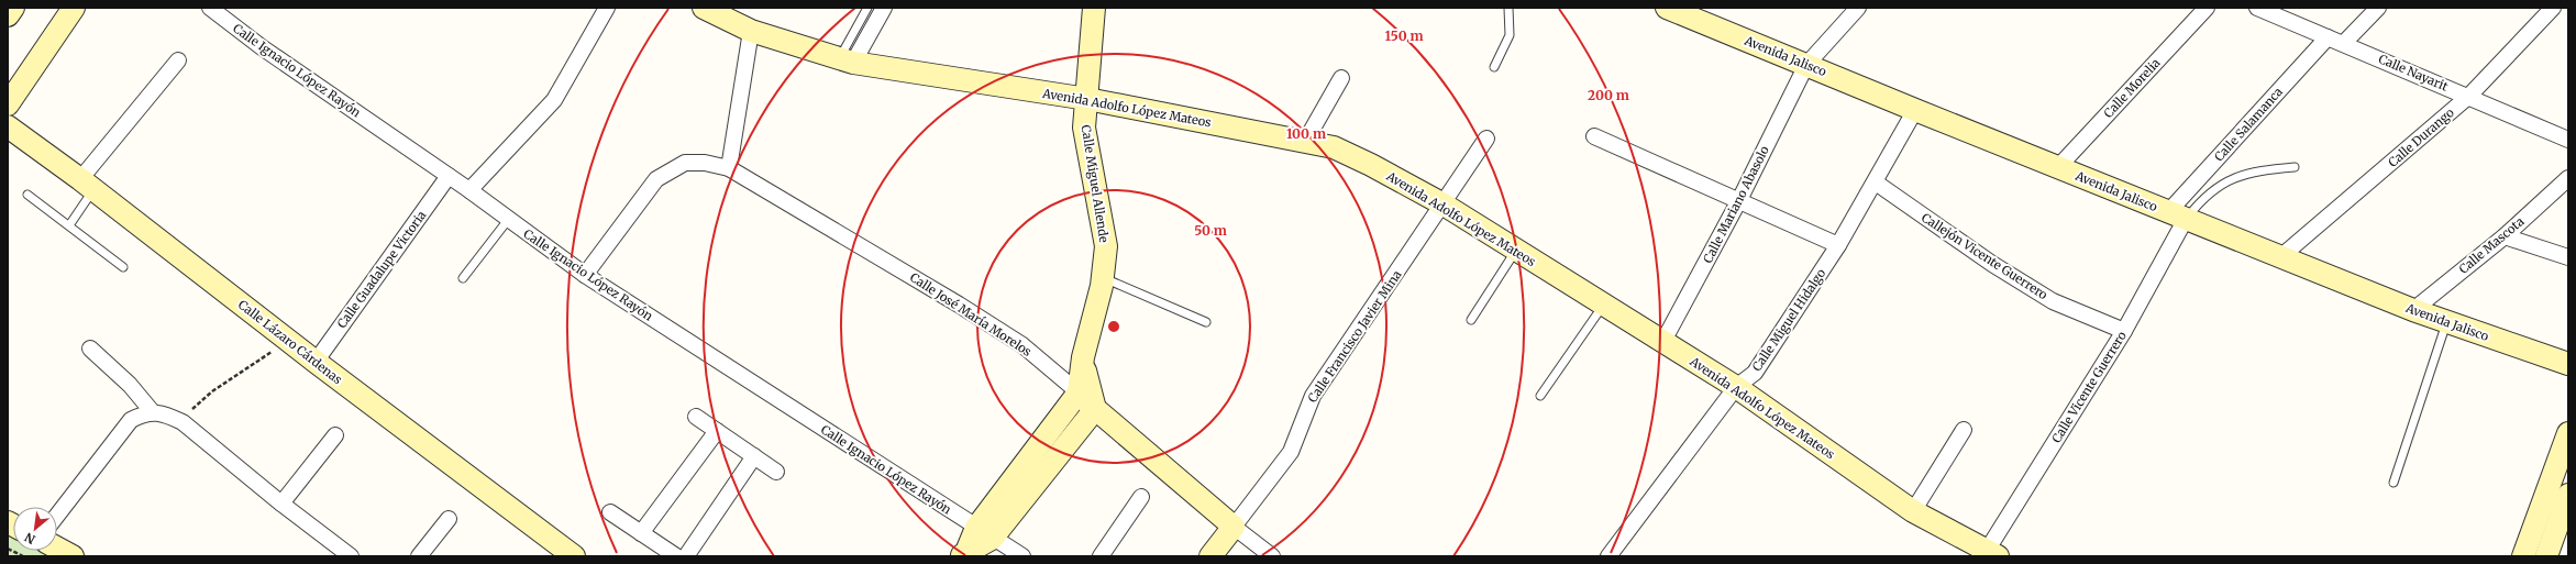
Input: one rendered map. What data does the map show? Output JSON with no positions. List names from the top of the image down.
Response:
{
  "streets": {
    "main road": [
      "Avenida Jalisco",
      "Avenida Adolfo López Mateos",
      "Calle Miguel Allende",
      "Calle José María Morelos",
      "Calle Francisco Javier Mina",
      "Calle Lázaro Cárdenas"
    ],
    "street": [
      "Calle Ignacio López Rayón",
      "Calle Nayarit",
      "Calle Morelia",
      "Calle Salamanca",
      "Calle Durango",
      "Calle Mariano Abasolo",
      "Calle Mascota",
      "Callejón Vicente Guerrero",
      "Calle Guadalupe Victoria",
      "Calle Miguel Hidalgo",
      "Calle Vicente Guerrero"
    ]
  },
  "crossings": [
    ["Avenida Jalisco", "Calle Morelia"],
    ["Avenida Jalisco", "Calle Salamanca"],
    ["Avenida Jalisco", "Calle Durango"],
    ["Avenida Jalisco", "Calle Mariano Abasolo"],
    ["Avenida Jalisco", "Calle Mascota"],
    ["Avenida Jalisco", "Calle Miguel Hidalgo"],
    ["Avenida Jalisco", "Calle Vicente Guerrero"],
    ["Calle Ignacio López Rayón", "Calle Miguel Allende"],
    ["Calle Ignacio López Rayón", "Calle Guadalupe Victoria"],
    ["Calle Ignacio López Rayón", "Calle José María Morelos"],
    ["Calle Nayarit", "Calle Salamanca"],
    ["Calle Nayarit", "Calle Durango"],
    ["Avenida Adolfo López Mateos", "Calle Miguel Allende"],
    ["Avenida Adolfo López Mateos", "Calle Mariano Abasolo"],
    ["Avenida Adolfo López Mateos", "Calle Miguel Hidalgo"],
    ["Avenida Adolfo López Mateos", "Calle Francisco Javier Mina"],
    ["Avenida Adolfo López Mateos", "Calle Vicente Guerrero"],
    ["Calle Salamanca", "Calle Vicente Guerrero"],
    ["Calle Miguel Allende", "Calle José María Morelos"],
    ["Callejón Vicente Guerrero", "Calle Miguel Hidalgo"],
    ["Callejón Vicente Guerrero", "Calle Vicente Guerrero"],
    ["Calle Guadalupe Victoria", "Calle Lázaro Cárdenas"],
    ["Calle José María Morelos", "Calle Francisco Javier Mina"]
  ],
  "north": "bottom left",
  "rings": [
    "150 m",
    "200 m",
    "100 m",
    "50 m"
  ]
}
